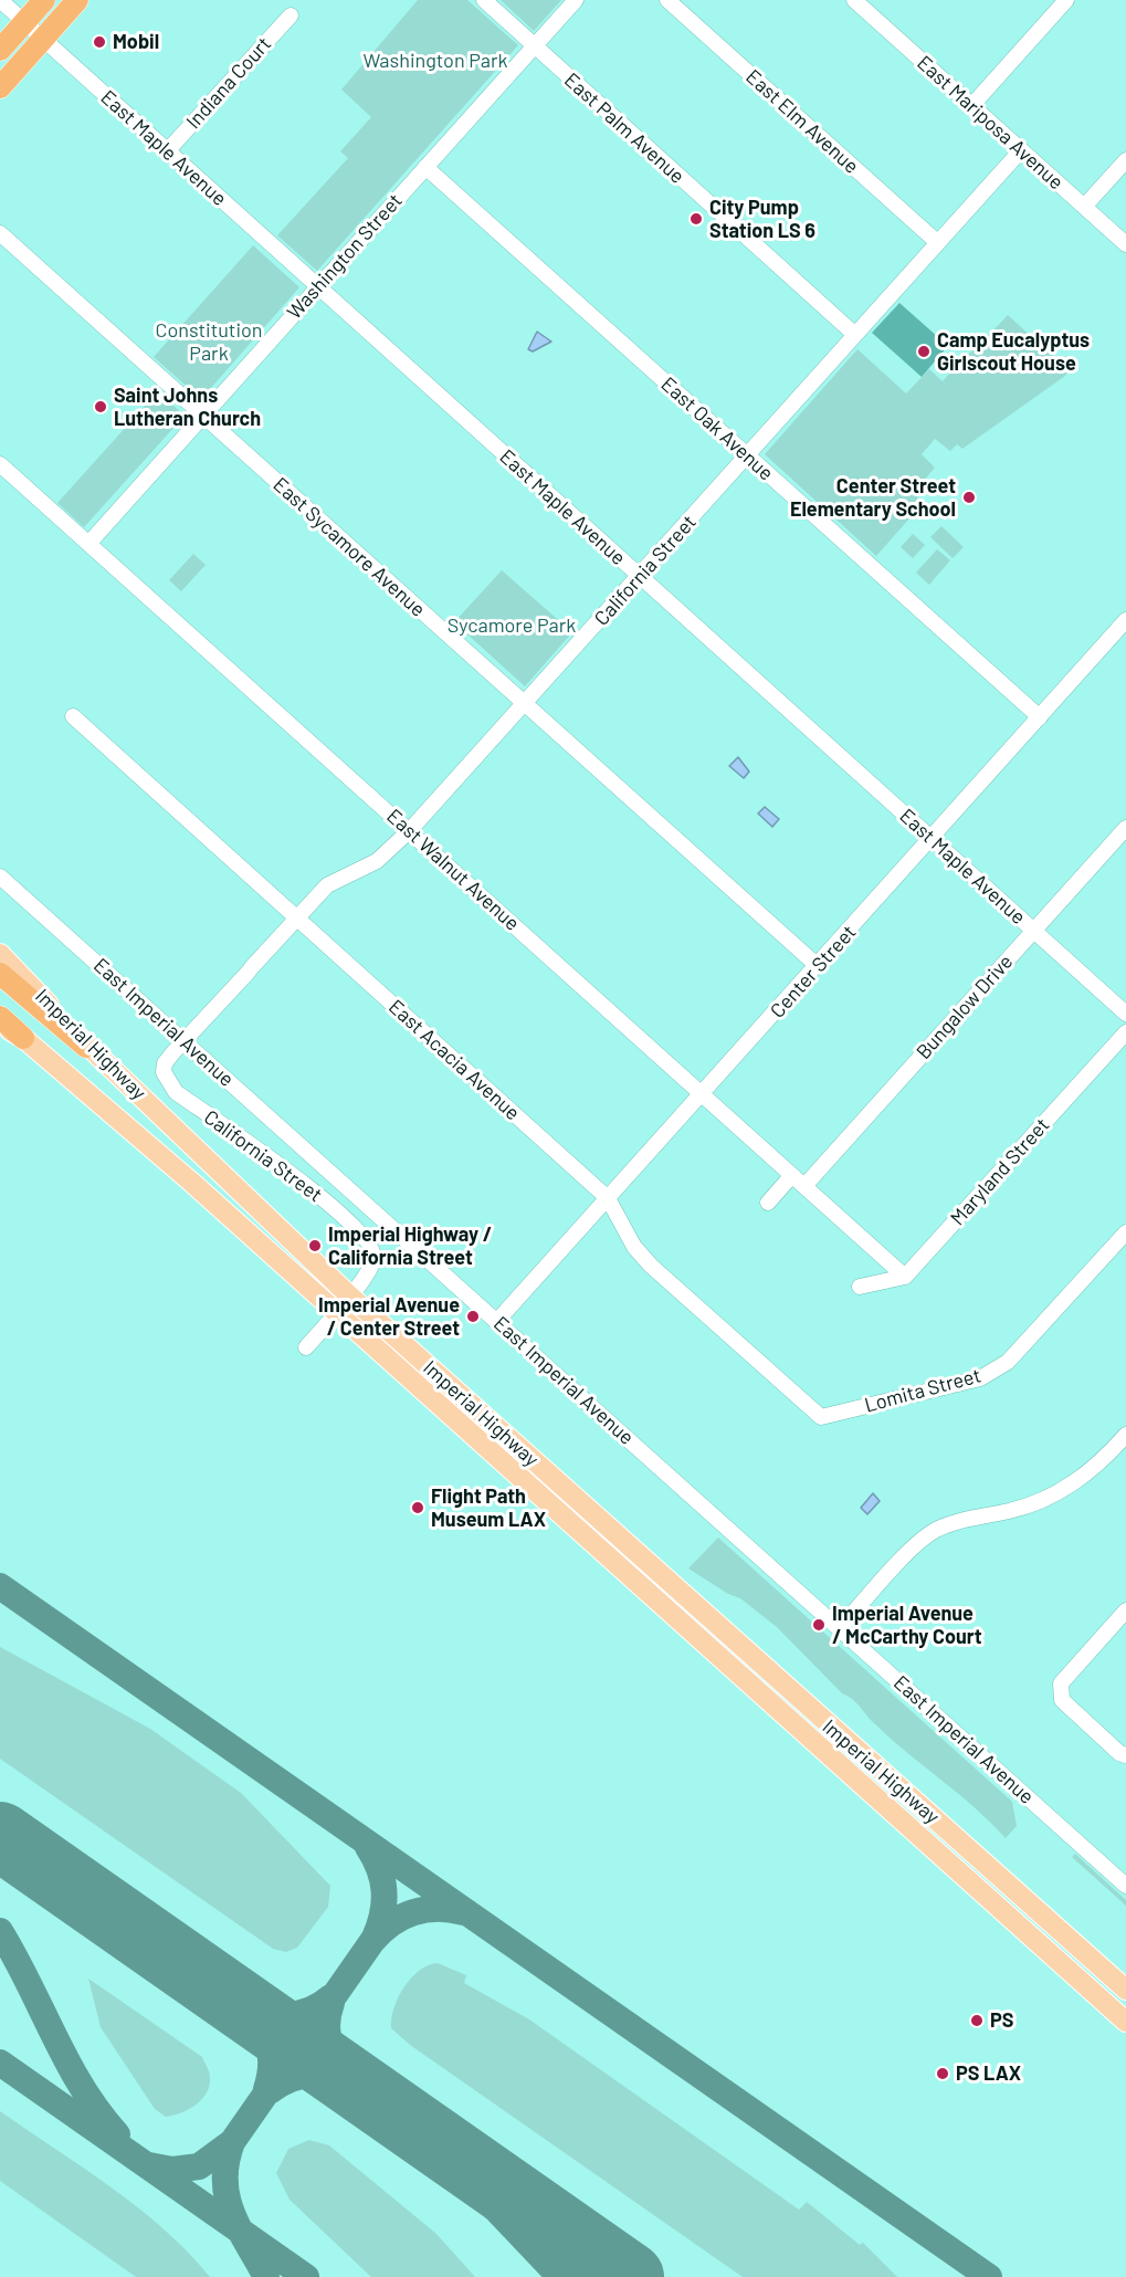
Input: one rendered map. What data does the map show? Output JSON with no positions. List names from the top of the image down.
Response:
{
  "streets": {
    "main road": ["Imperial Highway"],
    "street": [
      "Indiana Court",
      "East Elm Avenue",
      "East Mariposa Avenue",
      "East Palm Avenue",
      "East Maple Avenue",
      "Washington Street",
      "East Oak Avenue",
      "East Sycamore Avenue",
      "California Street",
      "East Walnut Avenue",
      "Center Street",
      "Bungalow Drive",
      "East Imperial Avenue",
      "East Acacia Avenue",
      "Maryland Street",
      "Lomita Street"
    ]
  },
  "crossings": [
    ["Indiana Court", "East Maple Avenue"],
    ["East Elm Avenue", "California Street"],
    ["East Mariposa Avenue", "California Street"],
    ["East Palm Avenue", "Washington Street"],
    ["East Palm Avenue", "California Street"],
    ["East Maple Avenue", "Washington Street"],
    ["East Maple Avenue", "California Street"],
    ["East Maple Avenue", "Center Street"],
    ["East Maple Avenue", "Bungalow Drive"],
    ["Washington Street", "East Oak Avenue"],
    ["Washington Street", "East Sycamore Avenue"],
    ["Washington Street", "East Walnut Avenue"],
    ["East Oak Avenue", "California Street"],
    ["East Oak Avenue", "Center Street"],
    ["East Sycamore Avenue", "California Street"],
    ["East Sycamore Avenue", "Center Street"],
    ["California Street", "East Walnut Avenue"],
    ["California Street", "East Imperial Avenue"],
    ["California Street", "Imperial Highway"],
    ["California Street", "East Acacia Avenue"],
    ["East Walnut Avenue", "Center Street"],
    ["East Walnut Avenue", "Bungalow Drive"],
    ["East Walnut Avenue", "Maryland Street"],
    ["Center Street", "East Imperial Avenue"],
    ["Center Street", "East Acacia Avenue"],
    ["East Acacia Avenue", "Lomita Street"]
  ],
  "parks": ["Washington Park", "Constitution Park", "Sycamore Park"],
  "places": [
    "Mobil",
    "City Pump Station LS 6",
    "Camp Eucalyptus Girlscout House",
    "Saint Johns Lutheran Church",
    "Center Street Elementary School",
    "Imperial Highway / California Street",
    "Imperial Avenue / Center Street",
    "Flight Path Museum LAX",
    "Imperial Avenue / McCarthy Court",
    "PS",
    "PS LAX"
  ]
}
